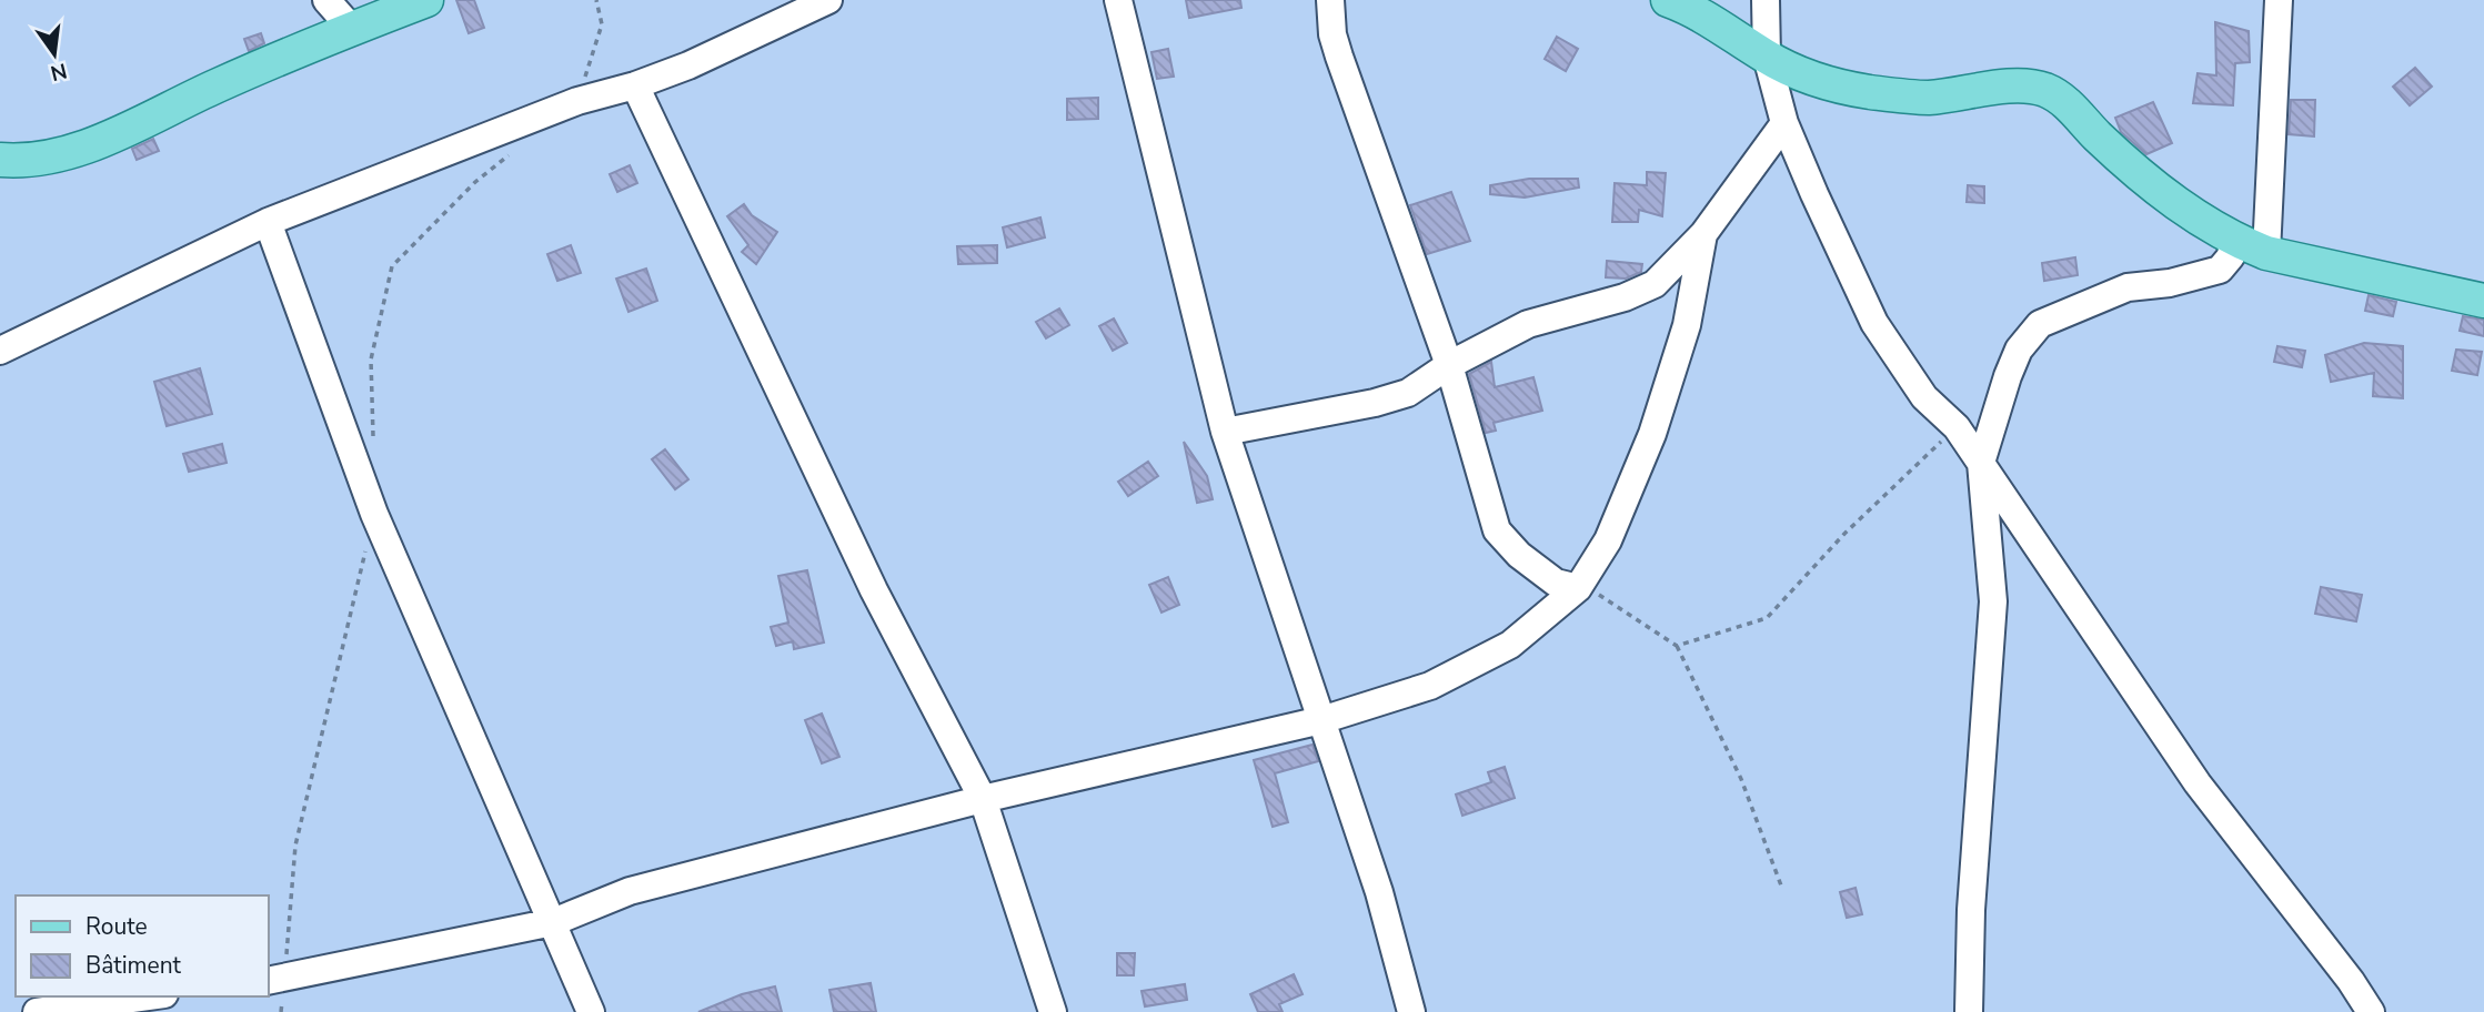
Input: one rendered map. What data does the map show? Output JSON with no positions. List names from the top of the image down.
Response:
{
  "legend": ["Route", "Bâtiment"],
  "north": "bottom"
}
